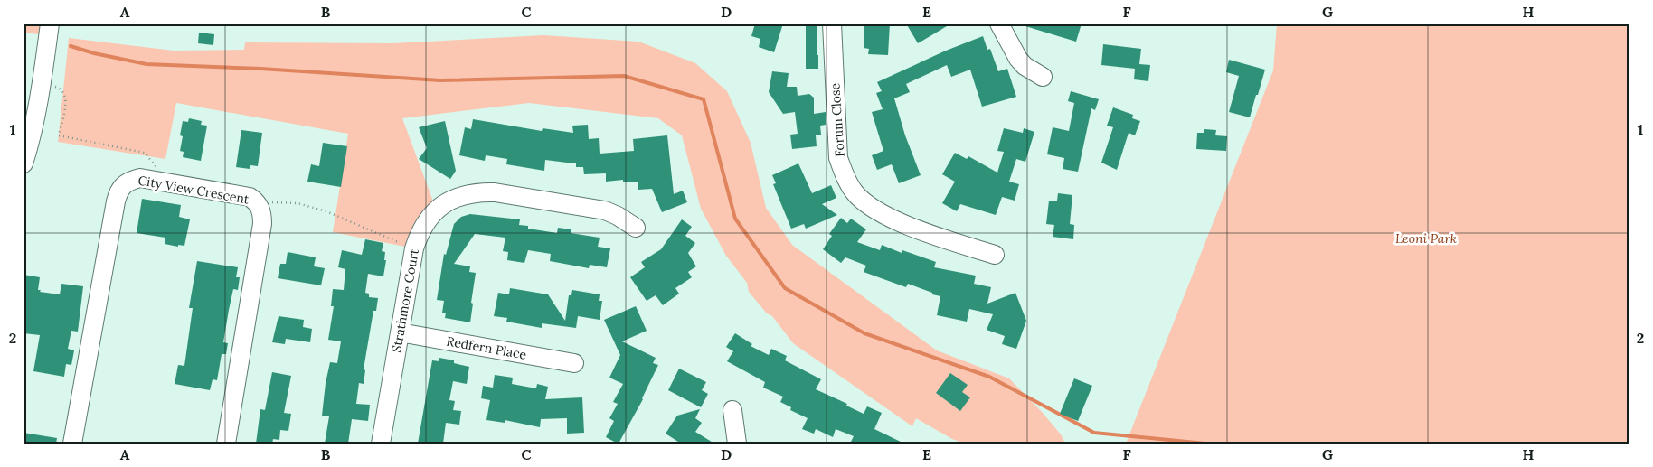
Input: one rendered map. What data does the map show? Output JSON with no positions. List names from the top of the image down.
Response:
{
  "streets": {
    "street": [
      "Forum Close",
      "City View Crescent",
      "Strathmore Court",
      "Redfern Place"
    ]
  },
  "crossings": [
    ["Strathmore Court", "Redfern Place"]
  ],
  "parks": ["Leoni Park"],
  "grid": {
    "columns": [
      "A",
      "B",
      "C",
      "D",
      "E",
      "F",
      "G",
      "H"
    ],
    "rows": ["1", "2"]
  }
}
